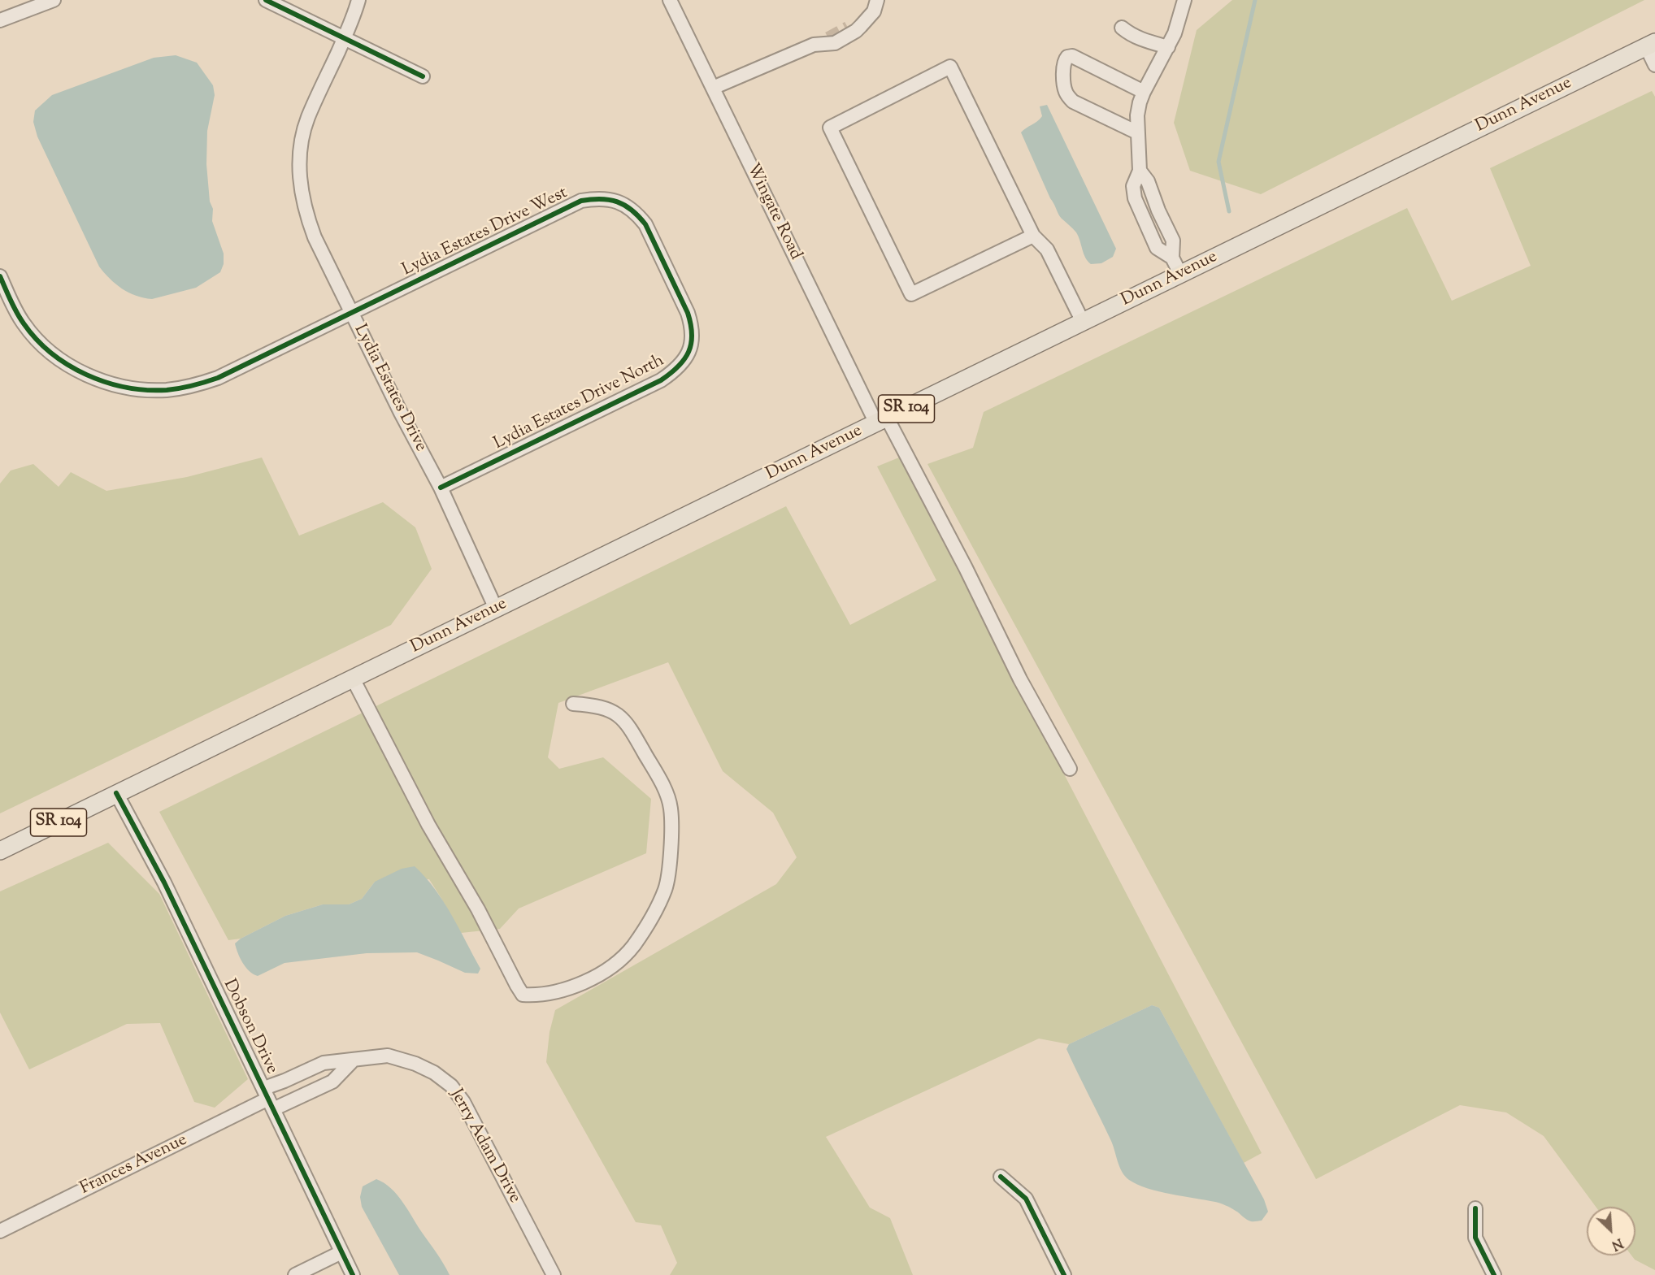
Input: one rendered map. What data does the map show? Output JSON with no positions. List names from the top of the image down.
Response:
{
  "streets": {
    "main road": ["Dunn Avenue", "SR 104"],
    "street": [
      "Wingate Road",
      "Lydia Estates Drive West",
      "Lydia Estates Drive",
      "Lydia Estates Drive North",
      "Dobson Drive",
      "Jerry Adam Drive",
      "Frances Avenue"
    ]
  },
  "crossings": [
    ["Dunn Avenue", "Wingate Road"],
    ["Dunn Avenue", "Lydia Estates Drive"],
    ["Dunn Avenue", "Dobson Drive"],
    ["Lydia Estates Drive West", "Lydia Estates Drive"],
    ["Lydia Estates Drive West", "Lydia Estates Drive North"],
    ["Lydia Estates Drive", "Lydia Estates Drive North"],
    ["Dobson Drive", "Jerry Adam Drive"],
    ["Dobson Drive", "Frances Avenue"],
    ["Jerry Adam Drive", "Frances Avenue"]
  ],
  "north": "bottom right"
}
